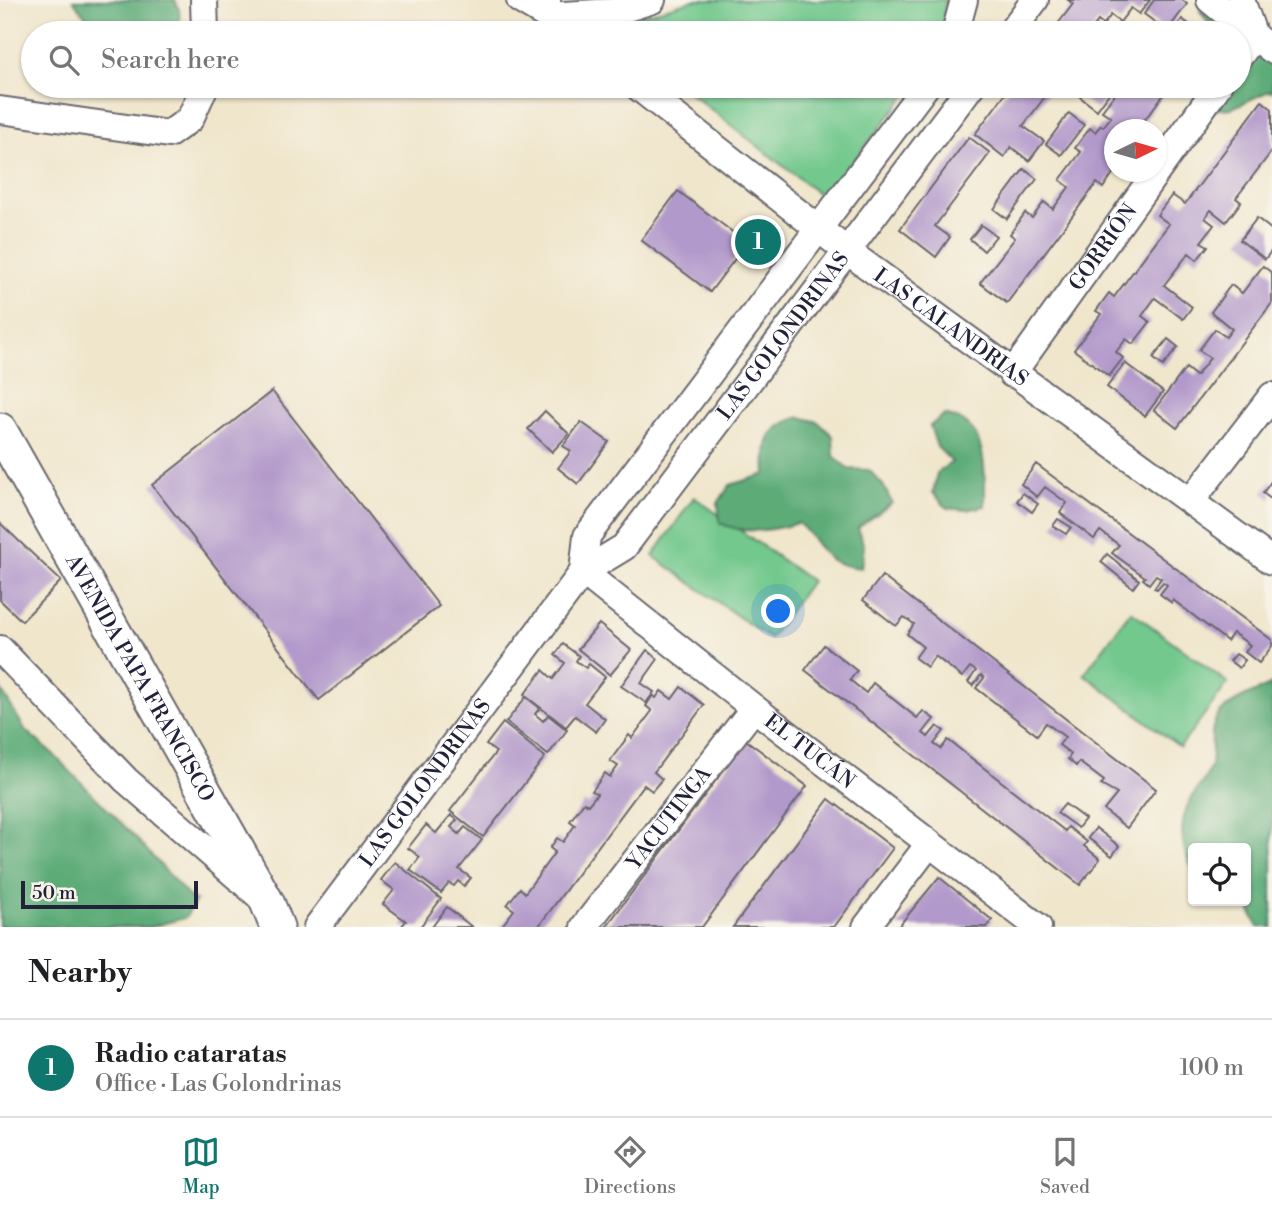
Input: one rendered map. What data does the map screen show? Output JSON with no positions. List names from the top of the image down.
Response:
{
  "streets": {
    "main road": ["AVENIDA PAPA FRANCISCO"],
    "street": [
      "GORRIÓN",
      "LAS CALANDRIAS",
      "LAS GOLONDRINAS",
      "EL TUCÁN",
      "YACUTINGA"
    ]
  },
  "crossings": [
    ["GORRIÓN", "LAS CALANDRIAS"],
    ["LAS CALANDRIAS", "LAS GOLONDRINAS"],
    ["LAS GOLONDRINAS", "EL TUCÁN"],
    ["EL TUCÁN", "YACUTINGA"]
  ],
  "scale_bar": "50 m",
  "north": "right",
  "page": {
    "search": "Search here",
    "pins": "1",
    "scale": "50 m",
    "heading": "Nearby",
    "list": [
      {
        "mark": "1",
        "name": "Radio cataratas",
        "note": "Office · Las Golondrinas",
        "value": "100 m"
      }
    ],
    "nav": ["Map", "Directions", "Saved"]
  }
}
